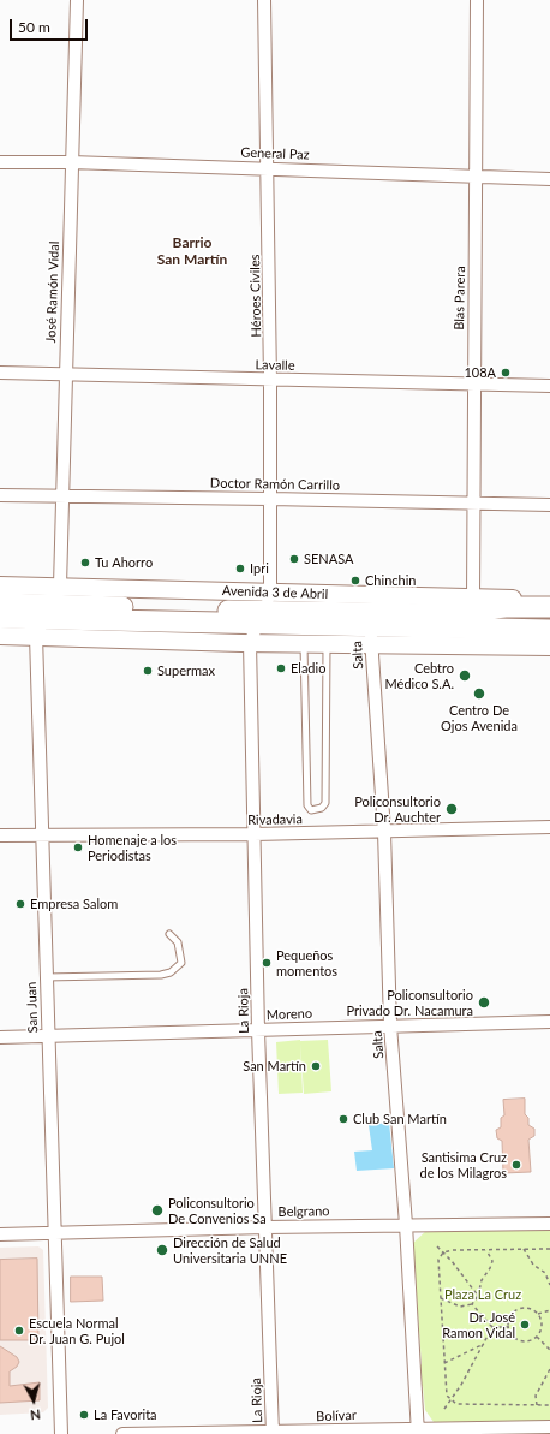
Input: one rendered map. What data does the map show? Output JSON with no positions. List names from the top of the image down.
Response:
{
  "streets": {
    "highway": ["Avenida 3 de Abril"],
    "street": [
      "General Paz",
      "José Ramón Vidal",
      "Héroes Civiles",
      "Blas Parera",
      "Lavalle",
      "Doctor Ramón Carrillo",
      "Salta",
      "Rivadavia",
      "San Juan",
      "La Rioja",
      "Moreno",
      "Belgrano",
      "Bolívar"
    ]
  },
  "crossings": [
    ["General Paz", "José Ramón Vidal"],
    ["General Paz", "Héroes Civiles"],
    ["General Paz", "Blas Parera"],
    ["José Ramón Vidal", "Lavalle"],
    ["José Ramón Vidal", "Doctor Ramón Carrillo"],
    ["José Ramón Vidal", "Avenida 3 de Abril"],
    ["Héroes Civiles", "Lavalle"],
    ["Héroes Civiles", "Doctor Ramón Carrillo"],
    ["Héroes Civiles", "Avenida 3 de Abril"],
    ["Héroes Civiles", "La Rioja"],
    ["Blas Parera", "Lavalle"],
    ["Blas Parera", "Doctor Ramón Carrillo"],
    ["Blas Parera", "Avenida 3 de Abril"],
    ["Avenida 3 de Abril", "Salta"],
    ["Avenida 3 de Abril", "San Juan"],
    ["Avenida 3 de Abril", "La Rioja"],
    ["Salta", "Rivadavia"],
    ["Salta", "Moreno"],
    ["Salta", "Belgrano"],
    ["Salta", "Bolívar"],
    ["Rivadavia", "San Juan"],
    ["Rivadavia", "La Rioja"],
    ["San Juan", "Moreno"],
    ["San Juan", "Belgrano"],
    ["La Rioja", "Moreno"],
    ["La Rioja", "Belgrano"],
    ["La Rioja", "Bolívar"]
  ],
  "districts": ["Barrio San Martín"],
  "parks": ["Plaza La Cruz"],
  "places": [
    "108A",
    "SENASA",
    "Tu Ahorro",
    "Ipri",
    "Chinchin",
    "Eladio",
    "Supermax",
    "Cebtro Médico S.A.",
    "Centro De Ojos Avenida",
    "Policonsultorio Dr. Auchter",
    "Homenaje a los Periodistas",
    "Empresa Salom",
    "Pequeños momentos",
    "Policonsultorio Privado Dr. Nacamura",
    "San Martín",
    "Club San Martín",
    "Santisima Cruz de los Milagros",
    "Policonsultorio De Convenios Sa",
    "Dirección de Salud Universitaria UNNE",
    "Dr. José Ramon Vidal",
    "Escuela Normal Dr. Juan G. Pujol",
    "La Favorita"
  ],
  "scale_bar": "50 m",
  "north": "bottom"
}
